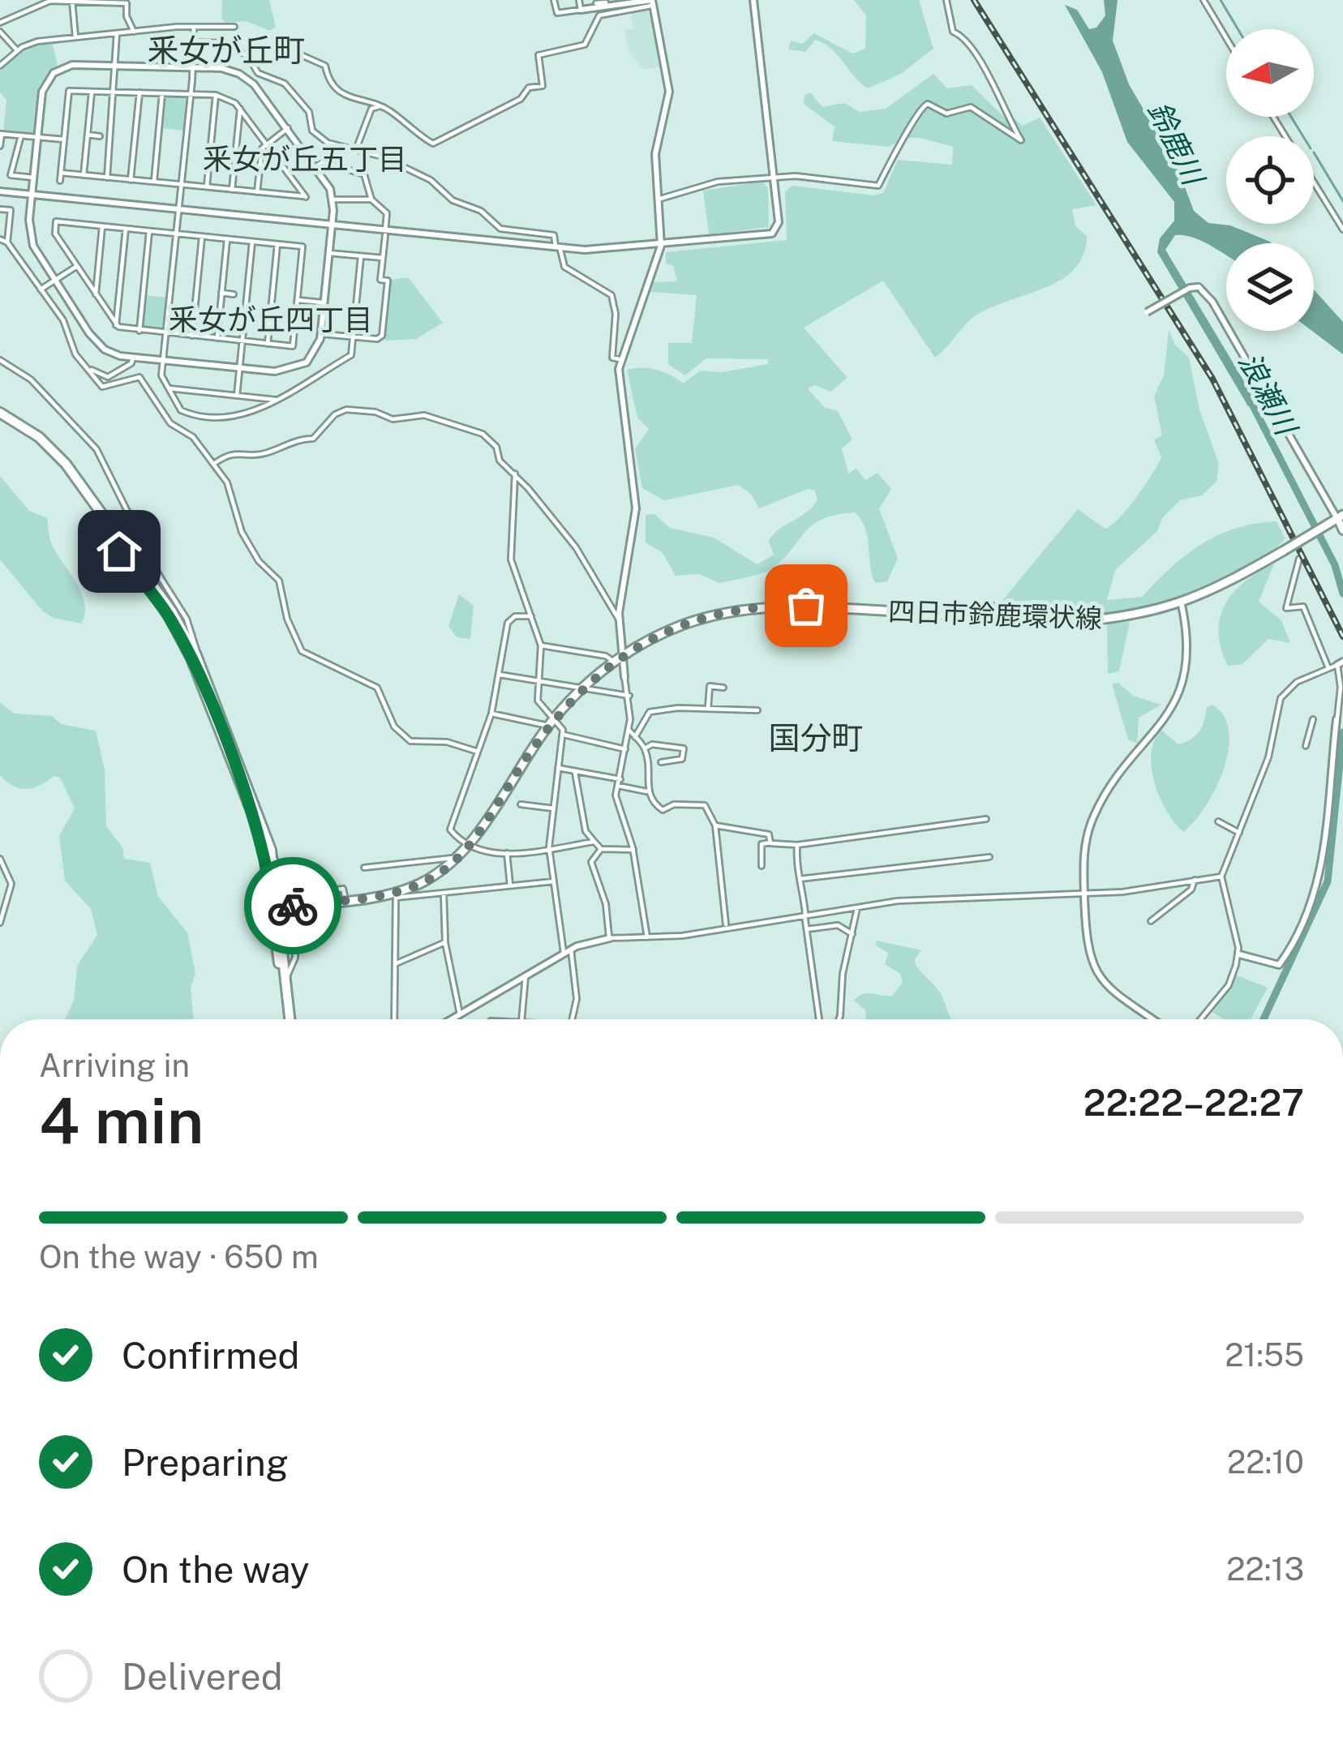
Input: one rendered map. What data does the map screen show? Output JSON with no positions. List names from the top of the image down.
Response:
{
  "streets": {
    "main road": ["四日市鈴鹿環状線"]
  },
  "districts": [
    "釆女が丘町",
    "釆女が丘五丁目",
    "釆女が丘四丁目",
    "国分町"
  ],
  "water": ["鈴鹿川", "浪瀬川"],
  "north": "left",
  "page": {
    "heading": ["4 min", "Arriving in", "22:22–22:27"],
    "bar": "On the way · 650 m",
    "list": [
      ["Confirmed", "21:55"],
      ["Preparing", "22:10"],
      ["On the way", "22:13"],
      "Delivered"
    ]
  }
}
